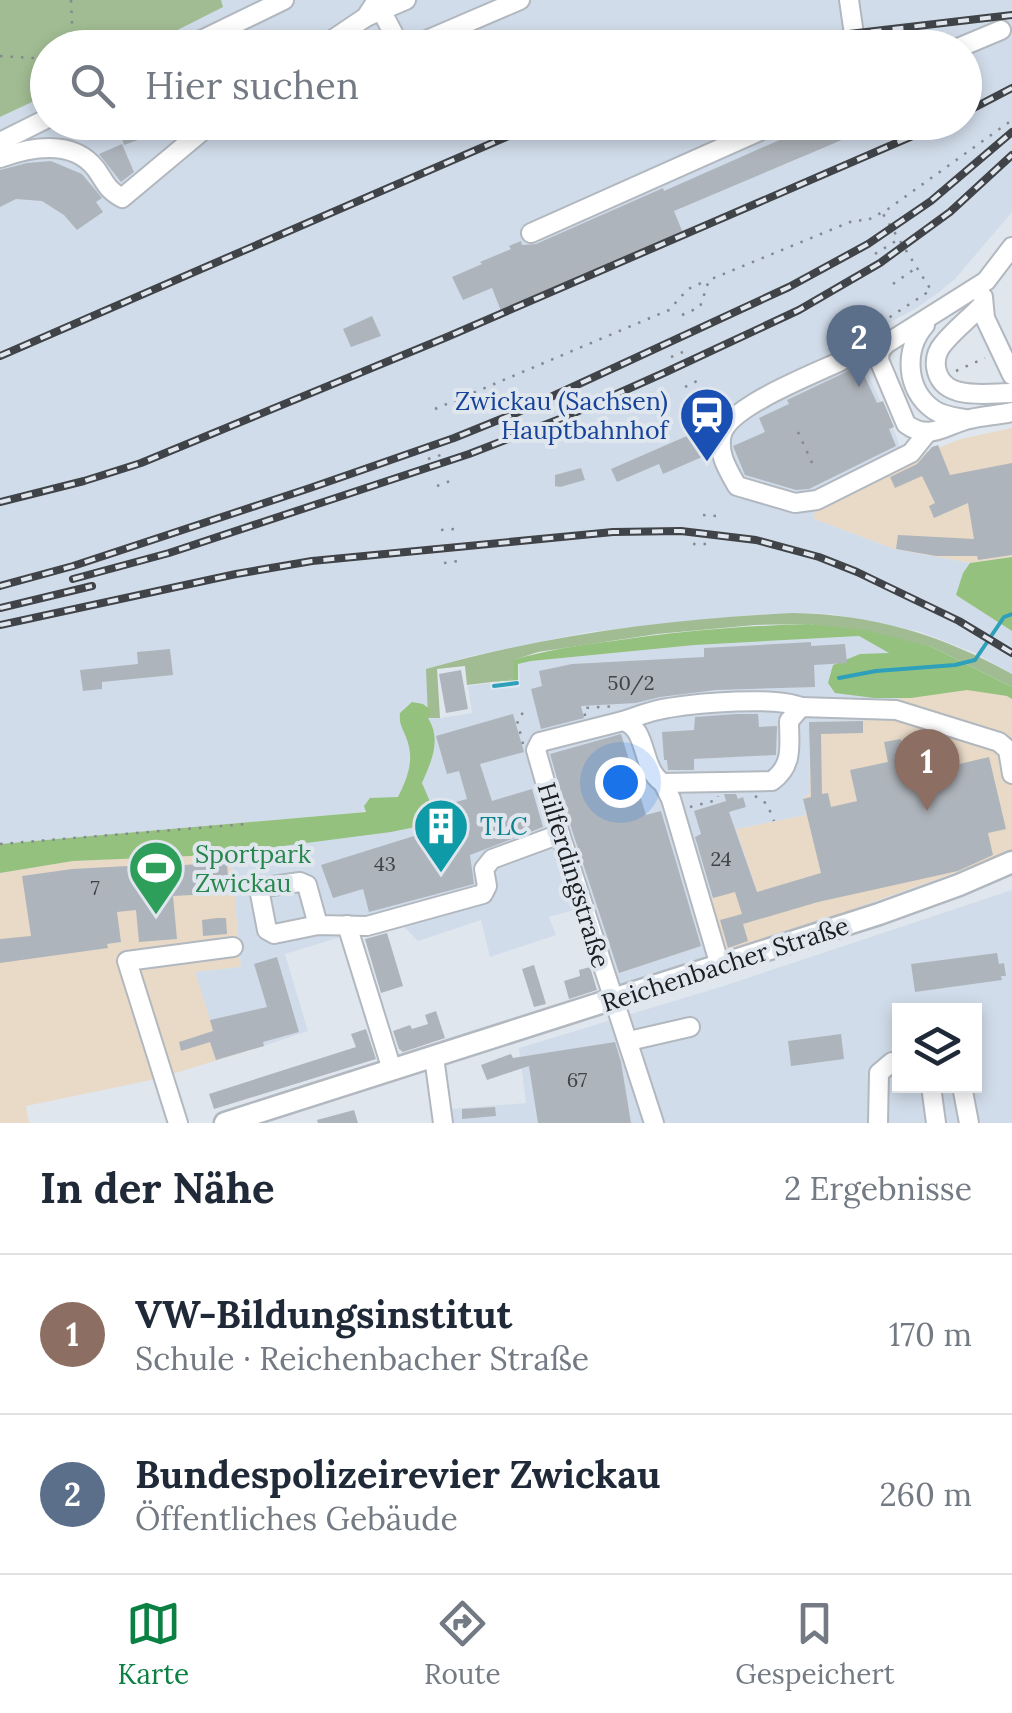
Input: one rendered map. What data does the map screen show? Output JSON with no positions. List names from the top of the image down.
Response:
{
  "streets": {
    "main road": ["Reichenbacher Straße"],
    "street": ["Hilferdingstraße"]
  },
  "crossings": [
    ["Hilferdingstraße", "Reichenbacher Straße"]
  ],
  "places": {
    "station": ["Zwickau (Sachsen) Hauptbahnhof"],
    "building": ["TLC"],
    "sports": ["Sportpark Zwickau"]
  },
  "house_numbers": [
    "50/2",
    "24",
    "43",
    "7",
    "67"
  ],
  "page": {
    "search": "Hier suchen",
    "pins": ["2", "1"],
    "heading": ["In der Nähe", "2 Ergebnisse"],
    "list": [
      {
        "mark": "1",
        "name": "VW-Bildungsinstitut",
        "note": "Schule · Reichenbacher Straße",
        "value": "170 m"
      },
      {
        "mark": "2",
        "name": "Bundespolizeirevier Zwickau",
        "note": "Öffentliches Gebäude",
        "value": "260 m"
      }
    ],
    "nav": ["Karte", "Route", "Gespeichert"]
  }
}
